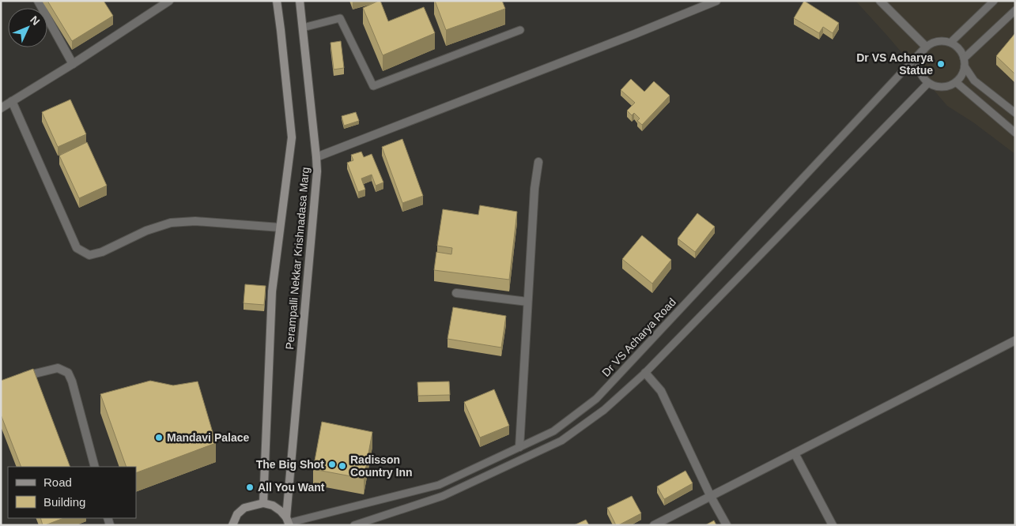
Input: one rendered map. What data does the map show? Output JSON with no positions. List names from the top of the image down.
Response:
{
  "streets": {
    "main road": ["Perampalli Nekkar Krishnadasa Marg"],
    "lane": ["Dr VS Acharya Road"]
  },
  "crossings": [
    ["Perampalli Nekkar Krishnadasa Marg", "Dr VS Acharya Road"]
  ],
  "places": [
    "Dr VS Acharya Statue",
    "Mandavi Palace",
    "The Big Shot",
    "Radisson Country Inn",
    "All You Want"
  ],
  "legend": ["Road", "Building"],
  "north": "top right"
}
